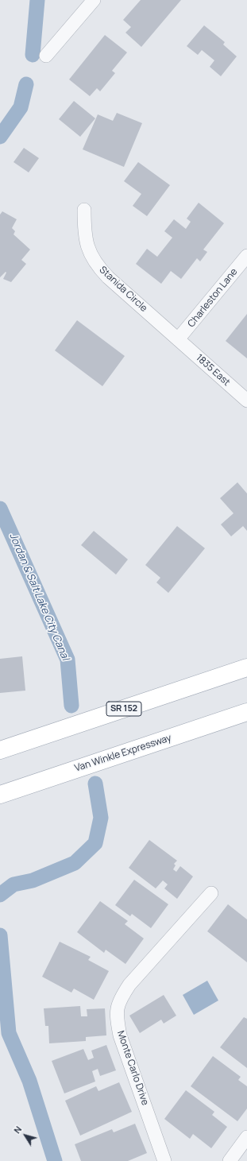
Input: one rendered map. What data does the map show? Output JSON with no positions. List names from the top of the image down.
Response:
{
  "streets": {
    "main road": ["SR 152", "Van Winkle Expressway"],
    "street": [
      "Stanida Circle",
      "Charleston Lane",
      "1835 East",
      "Monte Carlo Drive"
    ]
  },
  "crossings": [
    ["Stanida Circle", "Charleston Lane"],
    ["Stanida Circle", "1835 East"],
    ["Charleston Lane", "1835 East"]
  ],
  "water": ["Jordan & Salt Lake City Canal"],
  "north": "top left"
}
